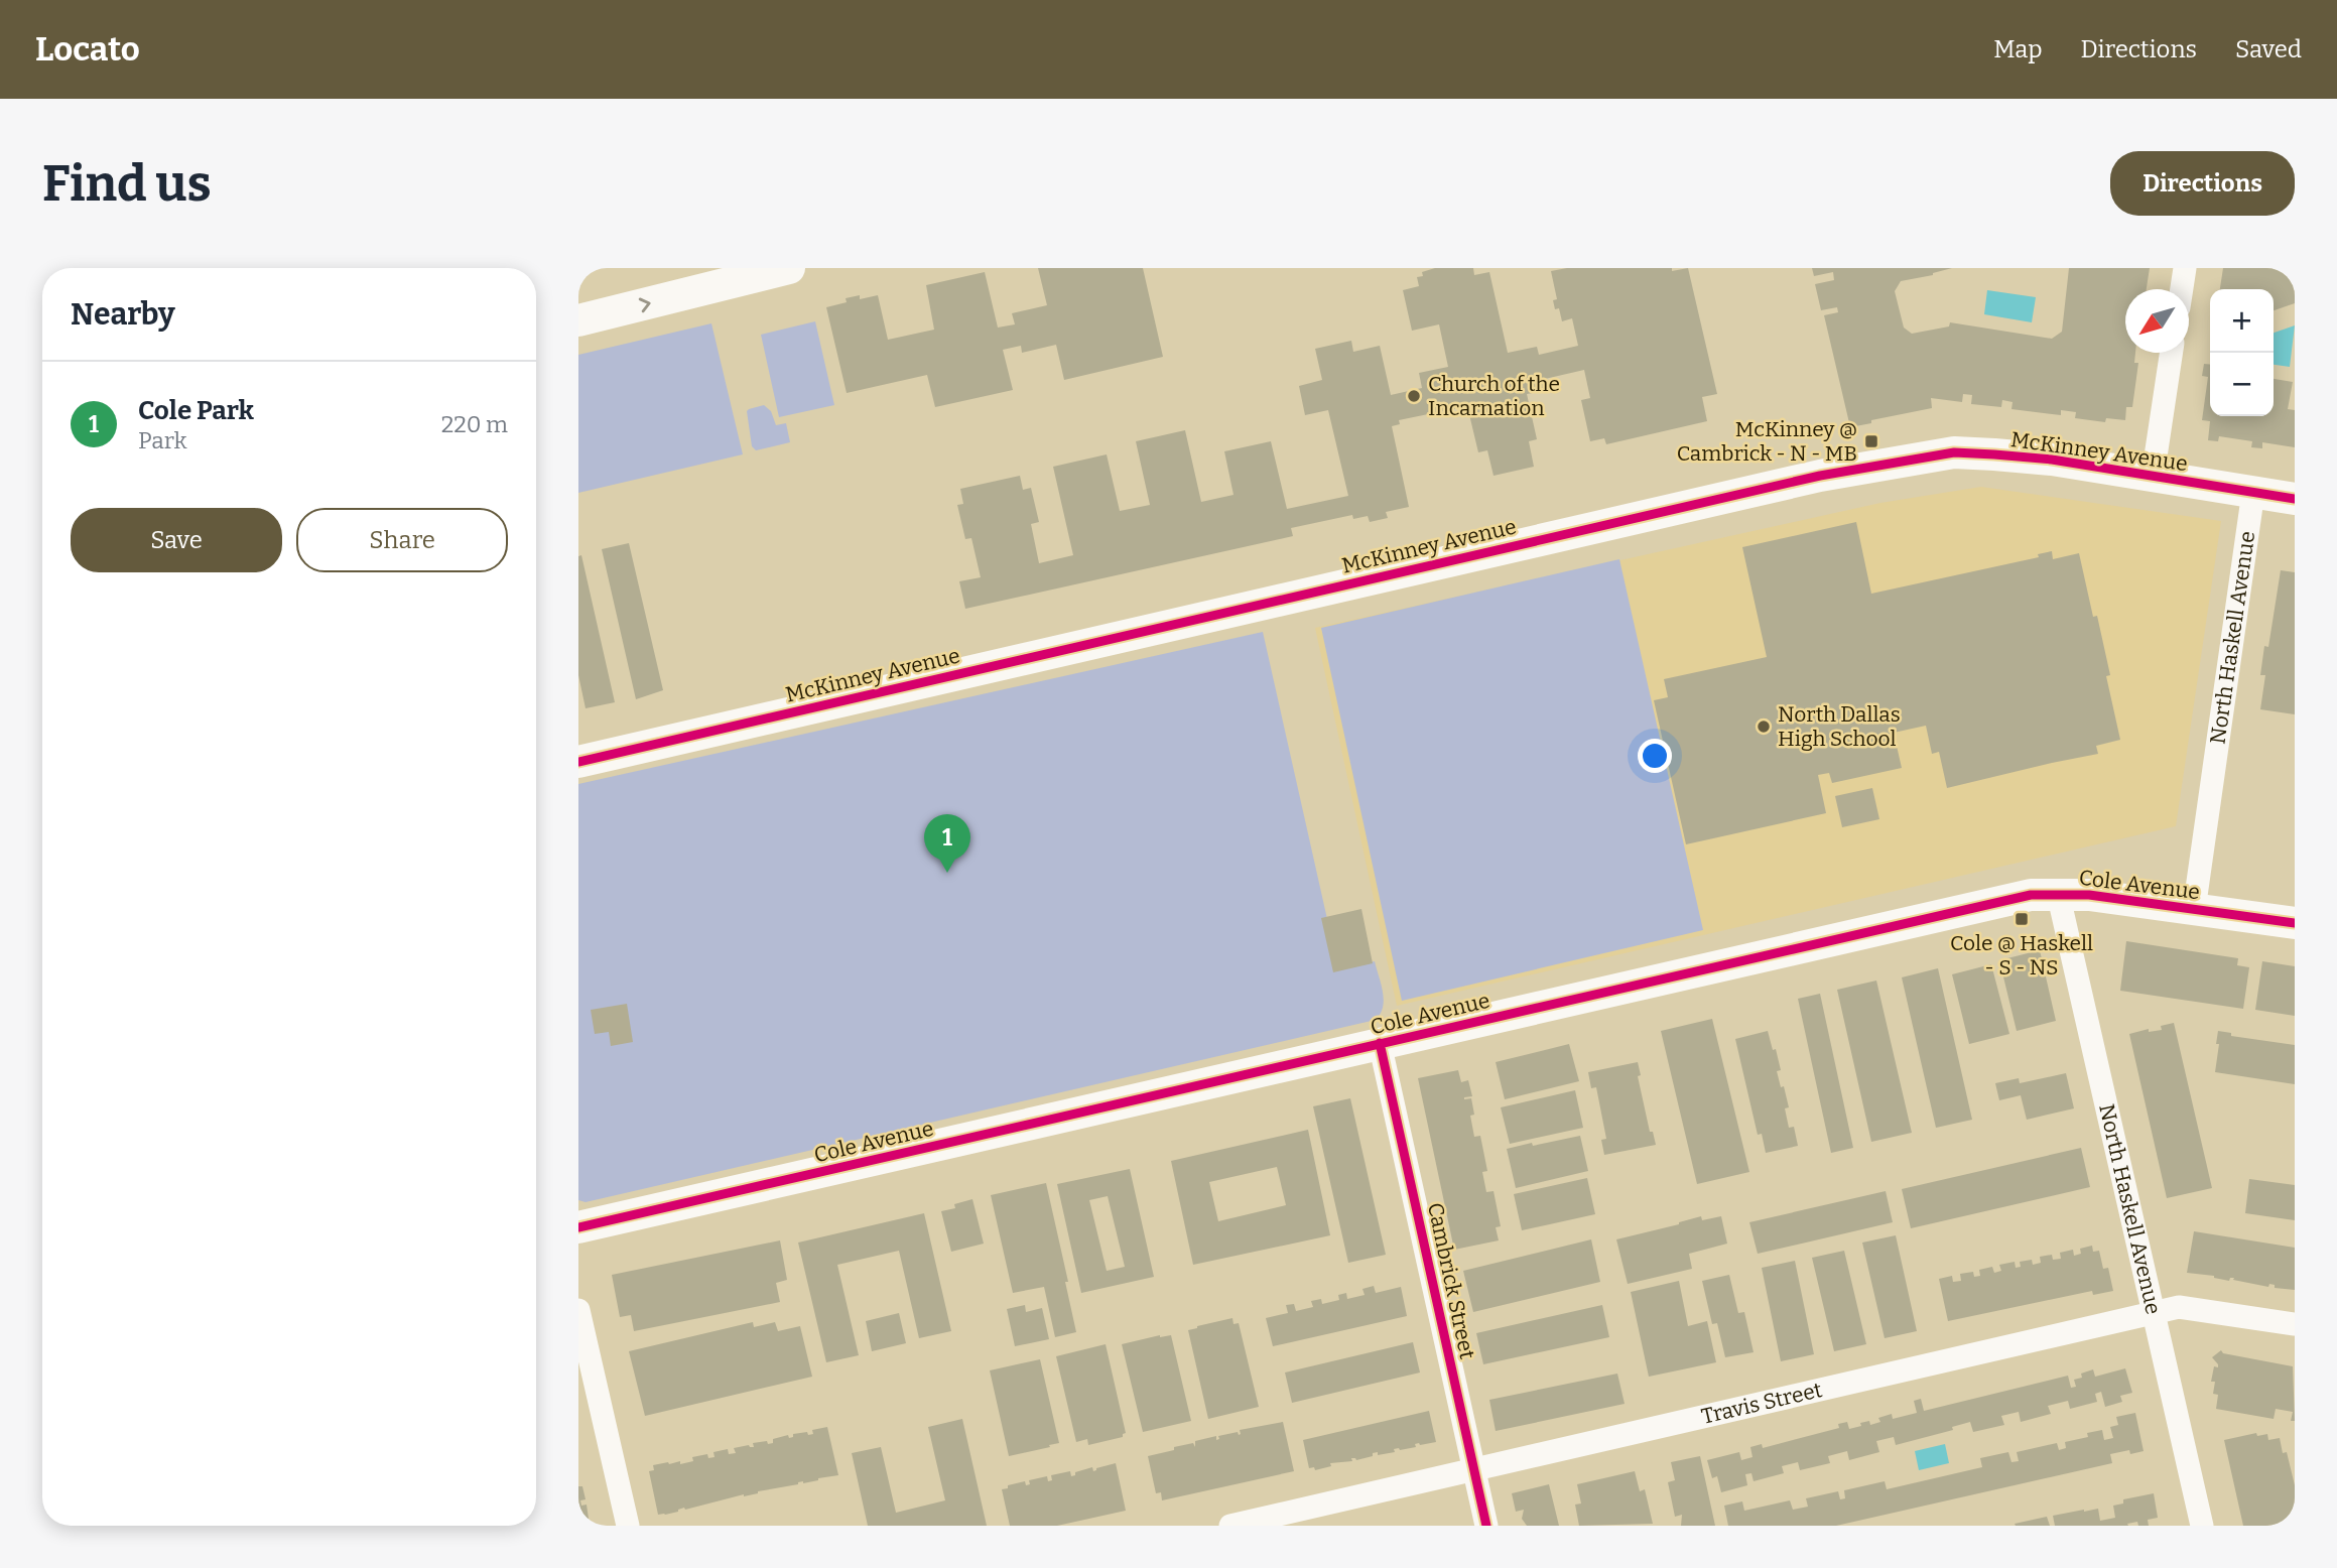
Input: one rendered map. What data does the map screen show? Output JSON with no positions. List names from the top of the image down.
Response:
{
  "streets": {
    "street": [
      "McKinney Avenue",
      "North Haskell Avenue",
      "Cole Avenue",
      "Cambrick Street",
      "Travis Street"
    ]
  },
  "crossings": [
    ["McKinney Avenue", "North Haskell Avenue"],
    ["North Haskell Avenue", "Cole Avenue"],
    ["North Haskell Avenue", "Travis Street"],
    ["Cole Avenue", "Cambrick Street"],
    ["Cambrick Street", "Travis Street"]
  ],
  "places": {
    "other": ["Church of the Incarnation", "North Dallas High School"],
    "transit": ["McKinney @ Cambrick - N - MB", "Cole @ Haskell - S - NS"]
  },
  "north": "bottom left",
  "page": {
    "header": "Locato",
    "nav": ["Map", "Directions", "Saved"],
    "buttons": [
      "Directions",
      ["Save", "Share"]
    ],
    "title": "Find us",
    "heading": "Nearby",
    "map_buttons": ["+", "−"],
    "list": [
      {
        "mark": "1",
        "name": "Cole Park",
        "note": "Park",
        "value": "220 m"
      }
    ],
    "pins": "1"
  }
}
